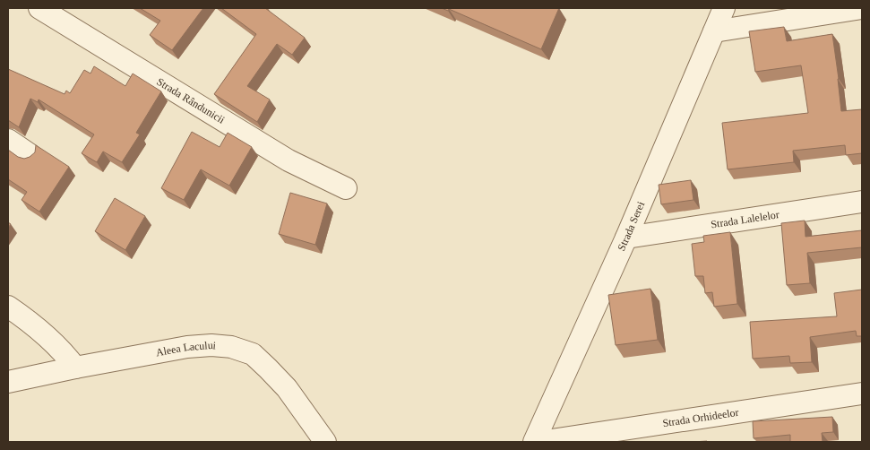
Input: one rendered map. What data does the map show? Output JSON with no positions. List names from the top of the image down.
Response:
{
  "streets": {
    "street": [
      "Strada Rândunicii",
      "Strada Lalelelor",
      "Strada Serei",
      "Aleea Lacului",
      "Strada Orhideelor"
    ]
  },
  "crossings": [
    ["Strada Lalelelor", "Strada Serei"]
  ]
}
